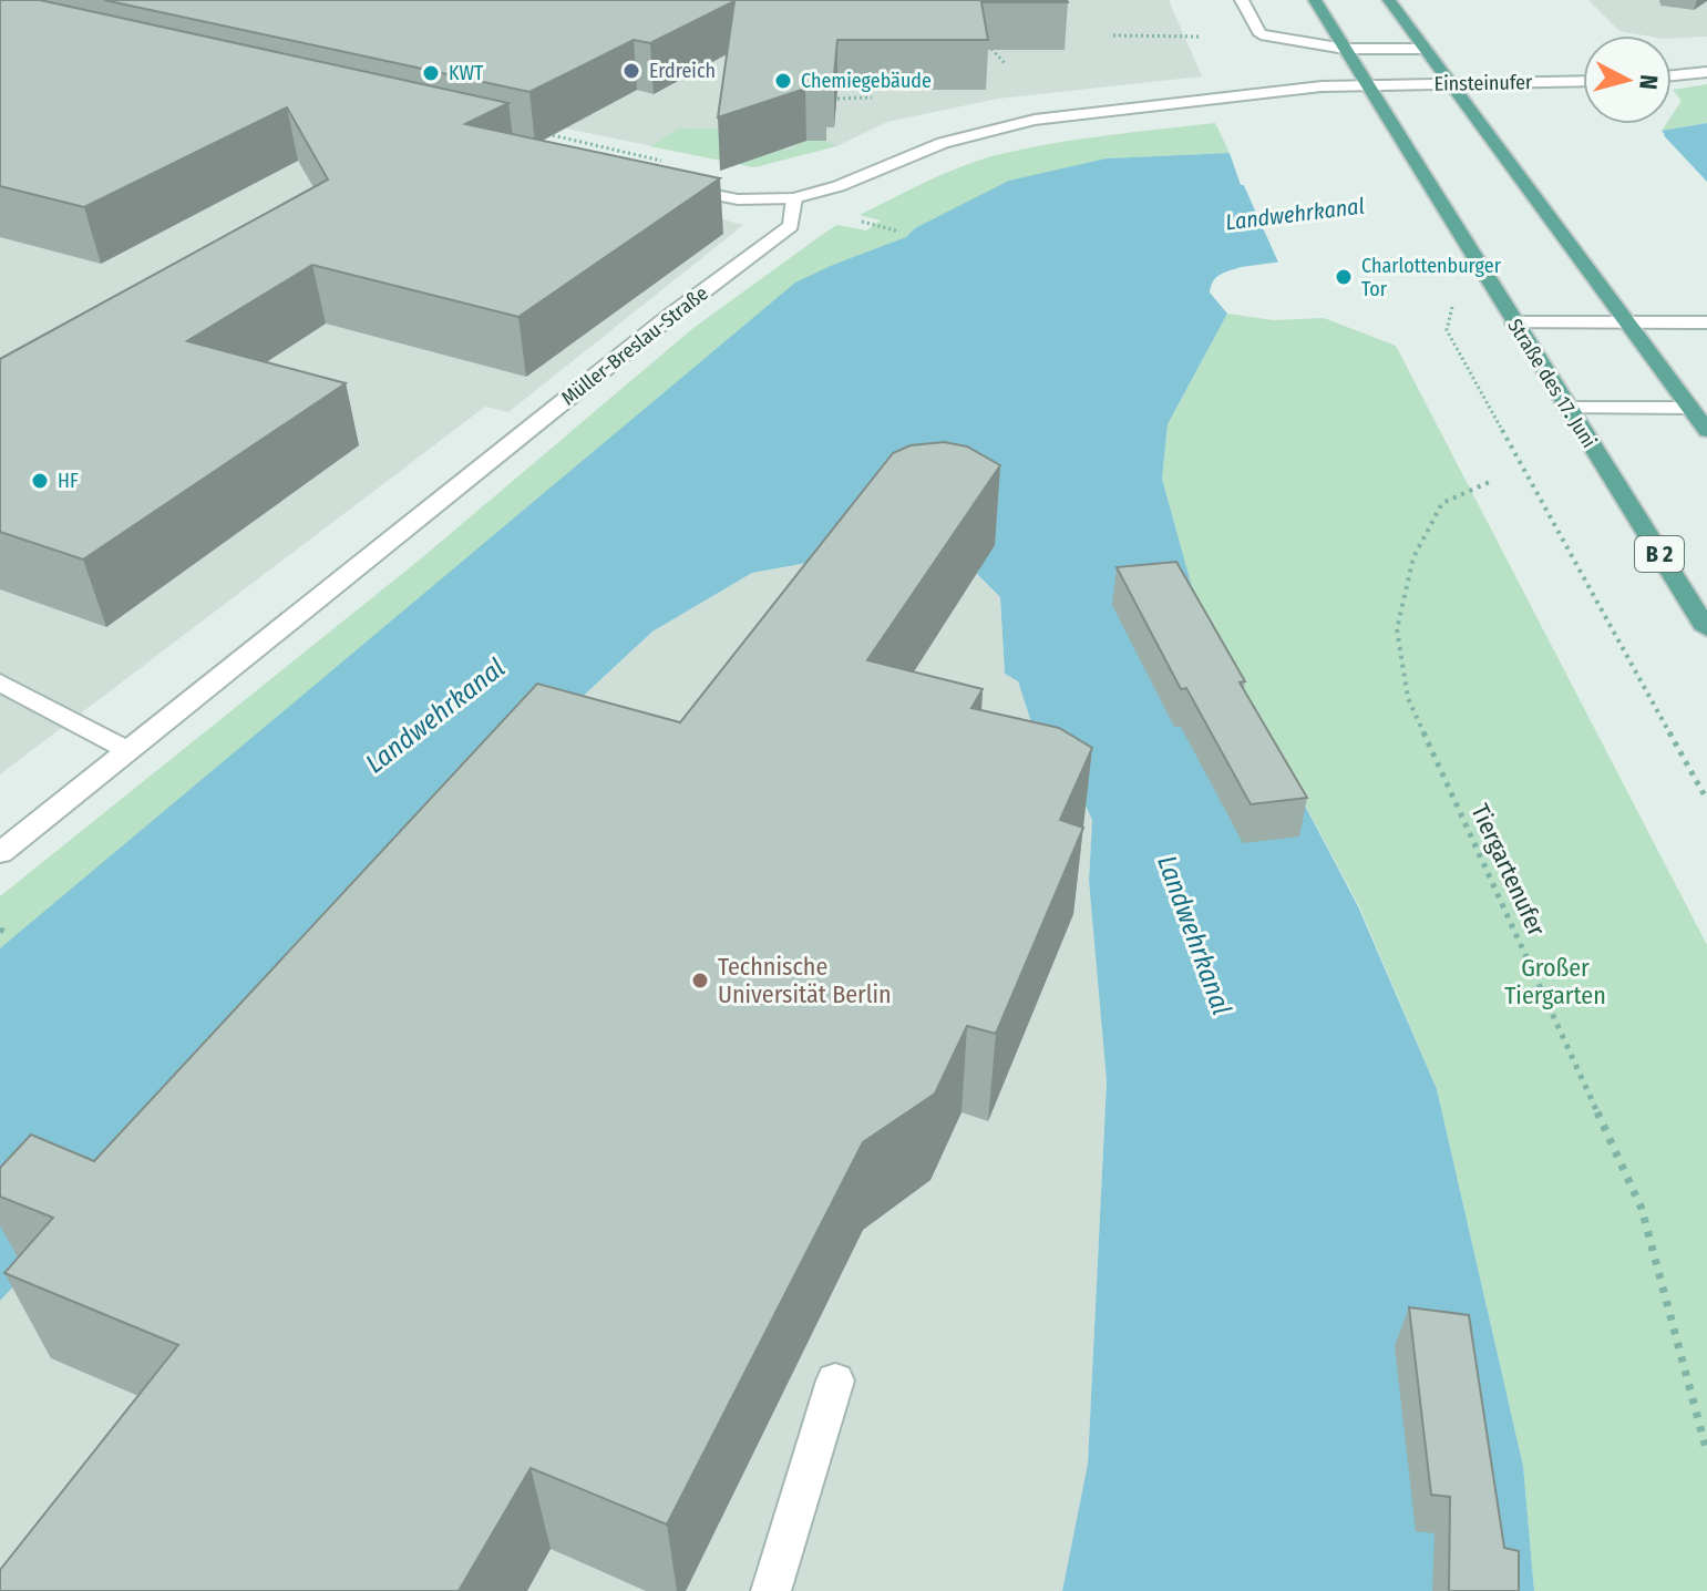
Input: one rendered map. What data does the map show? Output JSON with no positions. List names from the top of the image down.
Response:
{
  "streets": {
    "main road": ["Straße des 17. Juni", "B 2"],
    "street": ["Einsteinufer", "Müller-Breslau-Straße"],
    "path": ["Tiergartenufer"]
  },
  "crossings": [
    ["Einsteinufer", "Straße des 17. Juni"]
  ],
  "water": ["Landwehrkanal"],
  "parks": ["Großer Tiergarten"],
  "places": [
    "Erdreich",
    "KWT",
    "Chemiegebäude",
    "Charlottenburger Tor",
    "HF",
    "Technische Universität Berlin"
  ],
  "north": "right"
}
